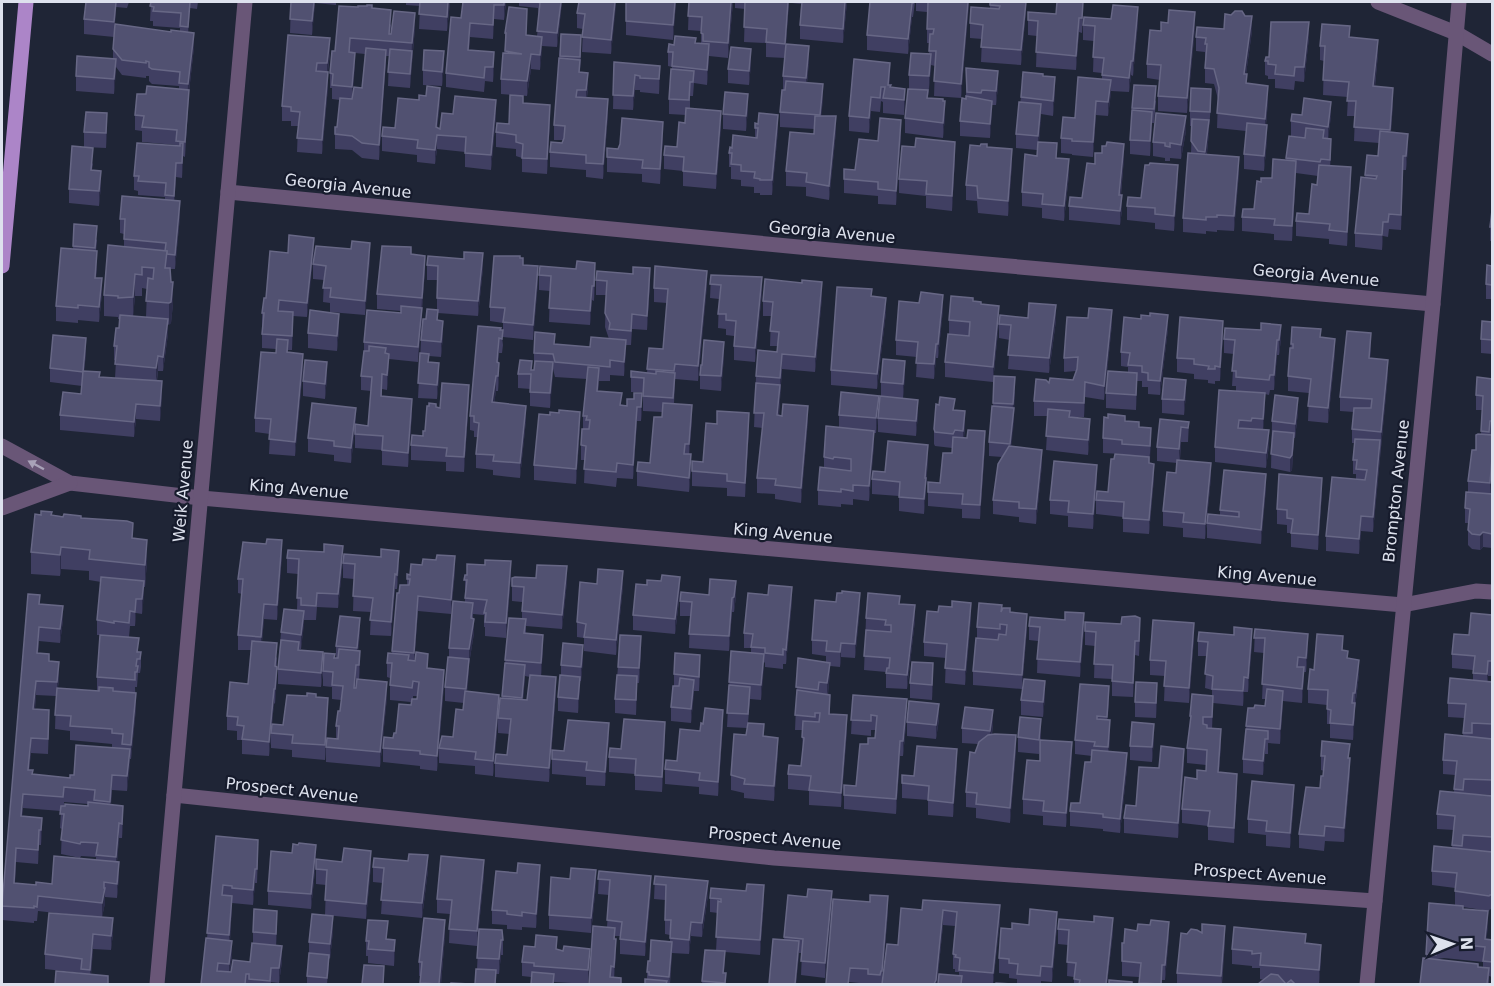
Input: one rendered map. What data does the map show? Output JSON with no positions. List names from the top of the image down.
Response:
{
  "streets": {
    "street": [
      "Georgia Avenue",
      "King Avenue",
      "Weik Avenue",
      "Brompton Avenue",
      "Prospect Avenue"
    ]
  },
  "crossings": [
    ["Georgia Avenue", "Weik Avenue"],
    ["Georgia Avenue", "Brompton Avenue"],
    ["King Avenue", "Weik Avenue"],
    ["King Avenue", "Brompton Avenue"],
    ["Weik Avenue", "Prospect Avenue"],
    ["Brompton Avenue", "Prospect Avenue"]
  ],
  "north": "right"
}
